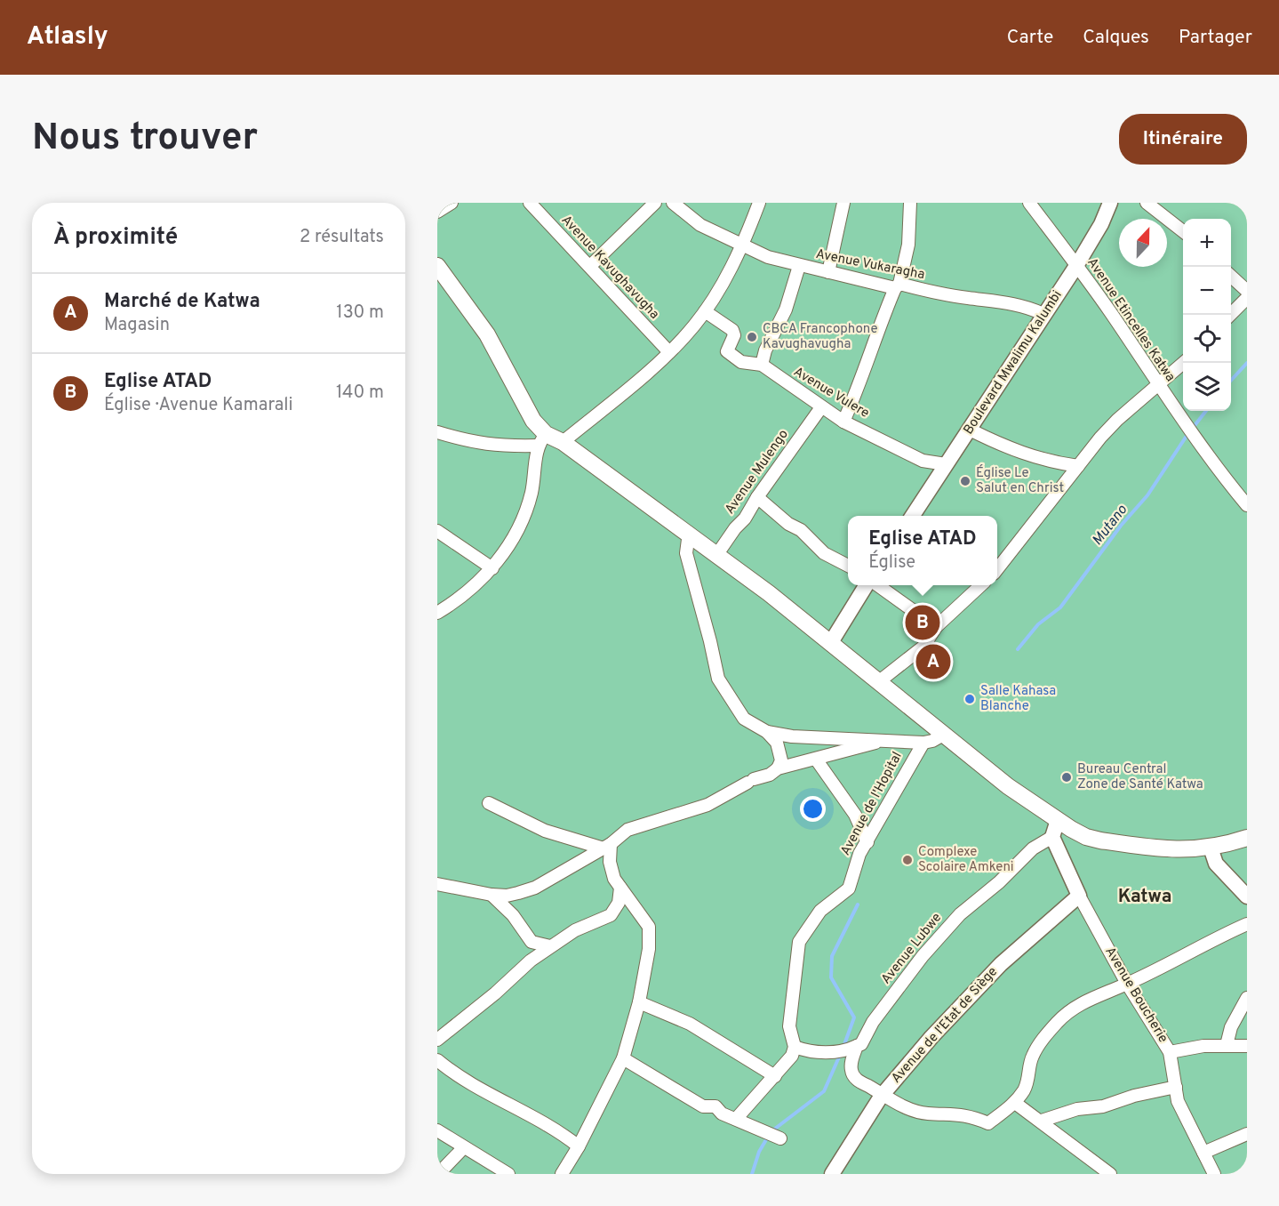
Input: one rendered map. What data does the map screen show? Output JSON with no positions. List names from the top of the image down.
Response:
{
  "streets": {
    "street": [
      "Avenue Vukaragha",
      "Avenue Kavughavugha",
      "Avenue Etincelles Katwa",
      "Boulevard Mwalimu Kalumbi",
      "Avenue Vulere",
      "Avenue Mulengo",
      "Avenue de l'Hopital",
      "Avenue Lubwe",
      "Avenue Boucherie",
      "Avenue de l'Etat de Siège"
    ]
  },
  "crossings": [
    ["Avenue Vukaragha", "Boulevard Mwalimu Kalumbi"],
    ["Avenue Etincelles Katwa", "Boulevard Mwalimu Kalumbi"],
    ["Boulevard Mwalimu Kalumbi", "Avenue Vulere"],
    ["Avenue Vulere", "Avenue Mulengo"],
    ["Avenue Lubwe", "Avenue Boucherie"],
    ["Avenue Lubwe", "Avenue de l'Etat de Siège"],
    ["Avenue Boucherie", "Avenue de l'Etat de Siège"]
  ],
  "districts": ["Katwa"],
  "water": ["Mutano"],
  "places": [
    "CBCA Francophone Kavughavugha",
    "Église Le Salut en Christ",
    "Salle Kahasa Blanche",
    "Bureau Central Zone de Santé Katwa",
    "Complexe Scolaire Amkeni"
  ],
  "north": "top",
  "page": {
    "header": "Atlasly",
    "nav": ["Carte", "Calques", "Partager"],
    "buttons": "Itinéraire",
    "title": "Nous trouver",
    "heading": ["À proximité", "2 résultats"],
    "map_buttons": ["+", "−"],
    "list": [
      {
        "mark": "A",
        "name": "Marché de Katwa",
        "note": "Magasin",
        "value": "130 m"
      },
      {
        "mark": "B",
        "name": "Eglise ATAD",
        "note": "Église · Avenue Kamarali",
        "value": "140 m"
      }
    ],
    "popup": ["Eglise ATAD", "Église"],
    "pins": ["B", "A"]
  }
}
